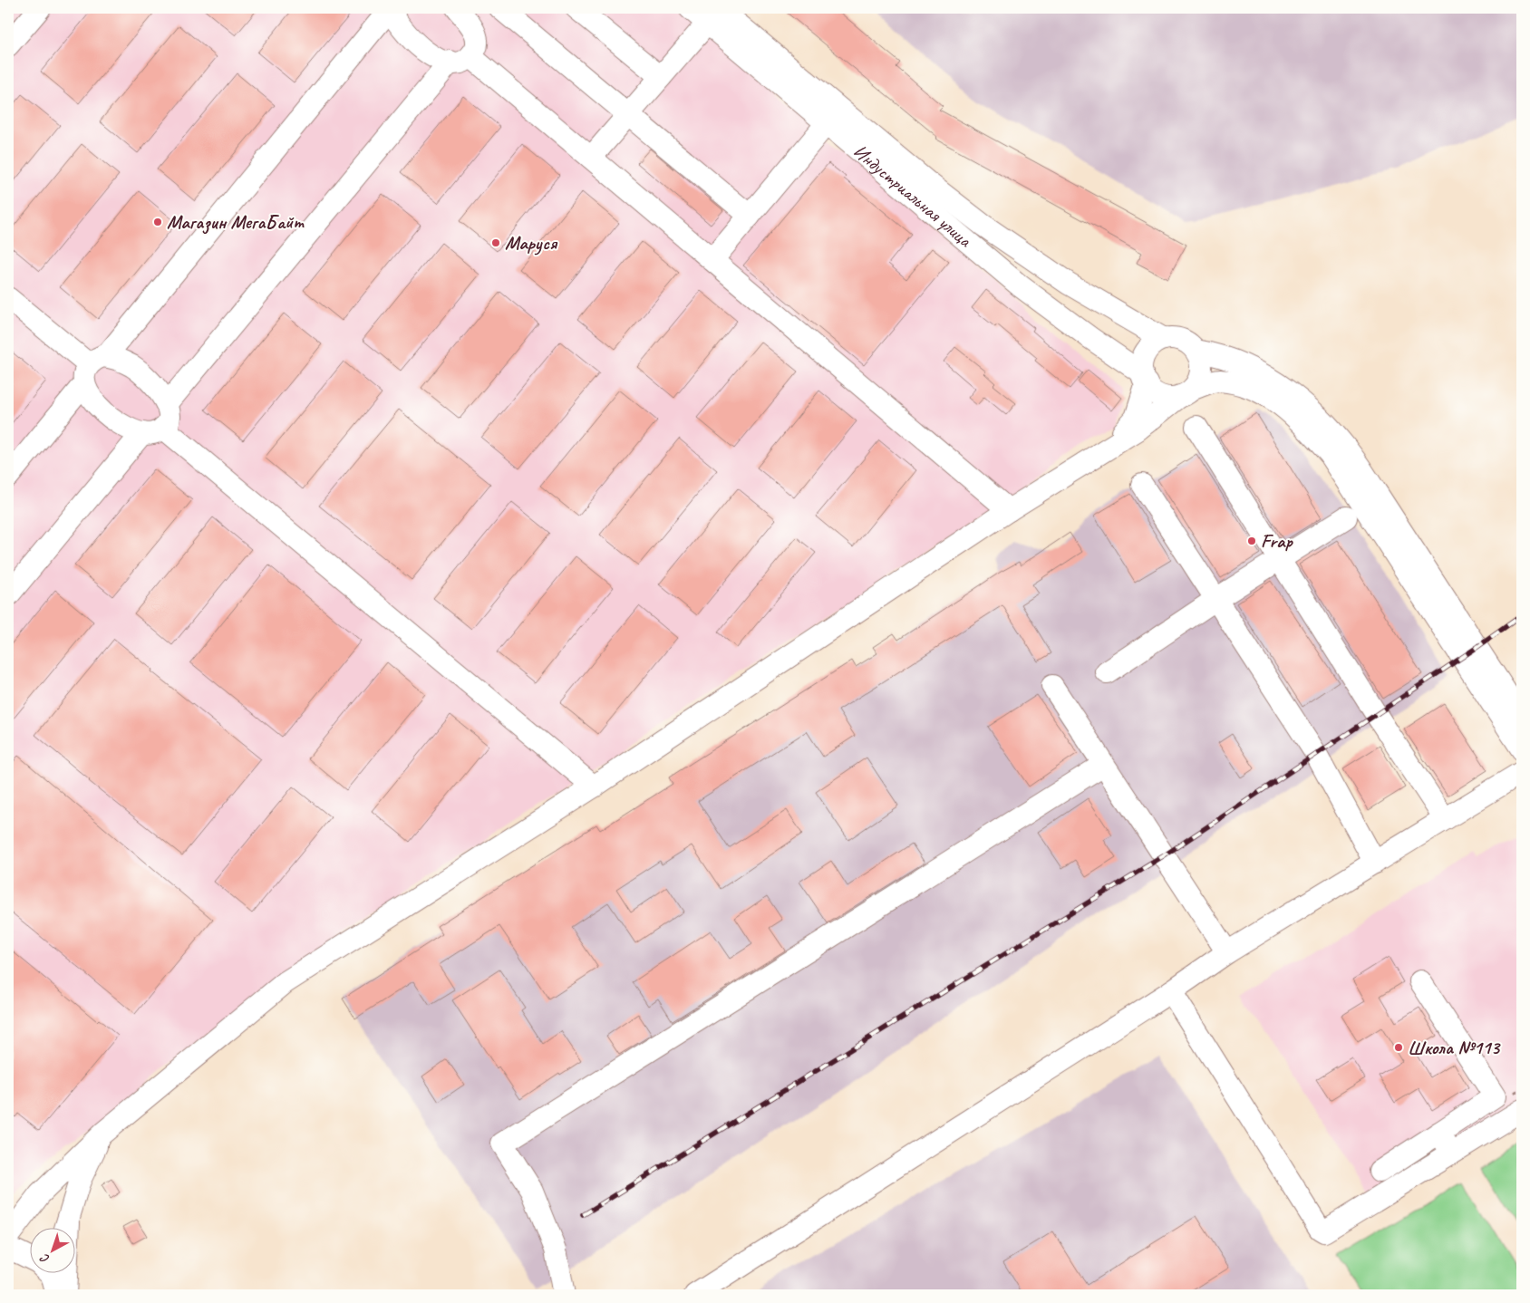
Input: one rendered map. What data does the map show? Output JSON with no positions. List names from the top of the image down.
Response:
{
  "streets": {
    "street": ["Индустриальная улица"]
  },
  "places": [
    "Магазин МегаБайт",
    "Маруся",
    "Frap",
    "Школа №113"
  ],
  "north": "bottom left"
}
